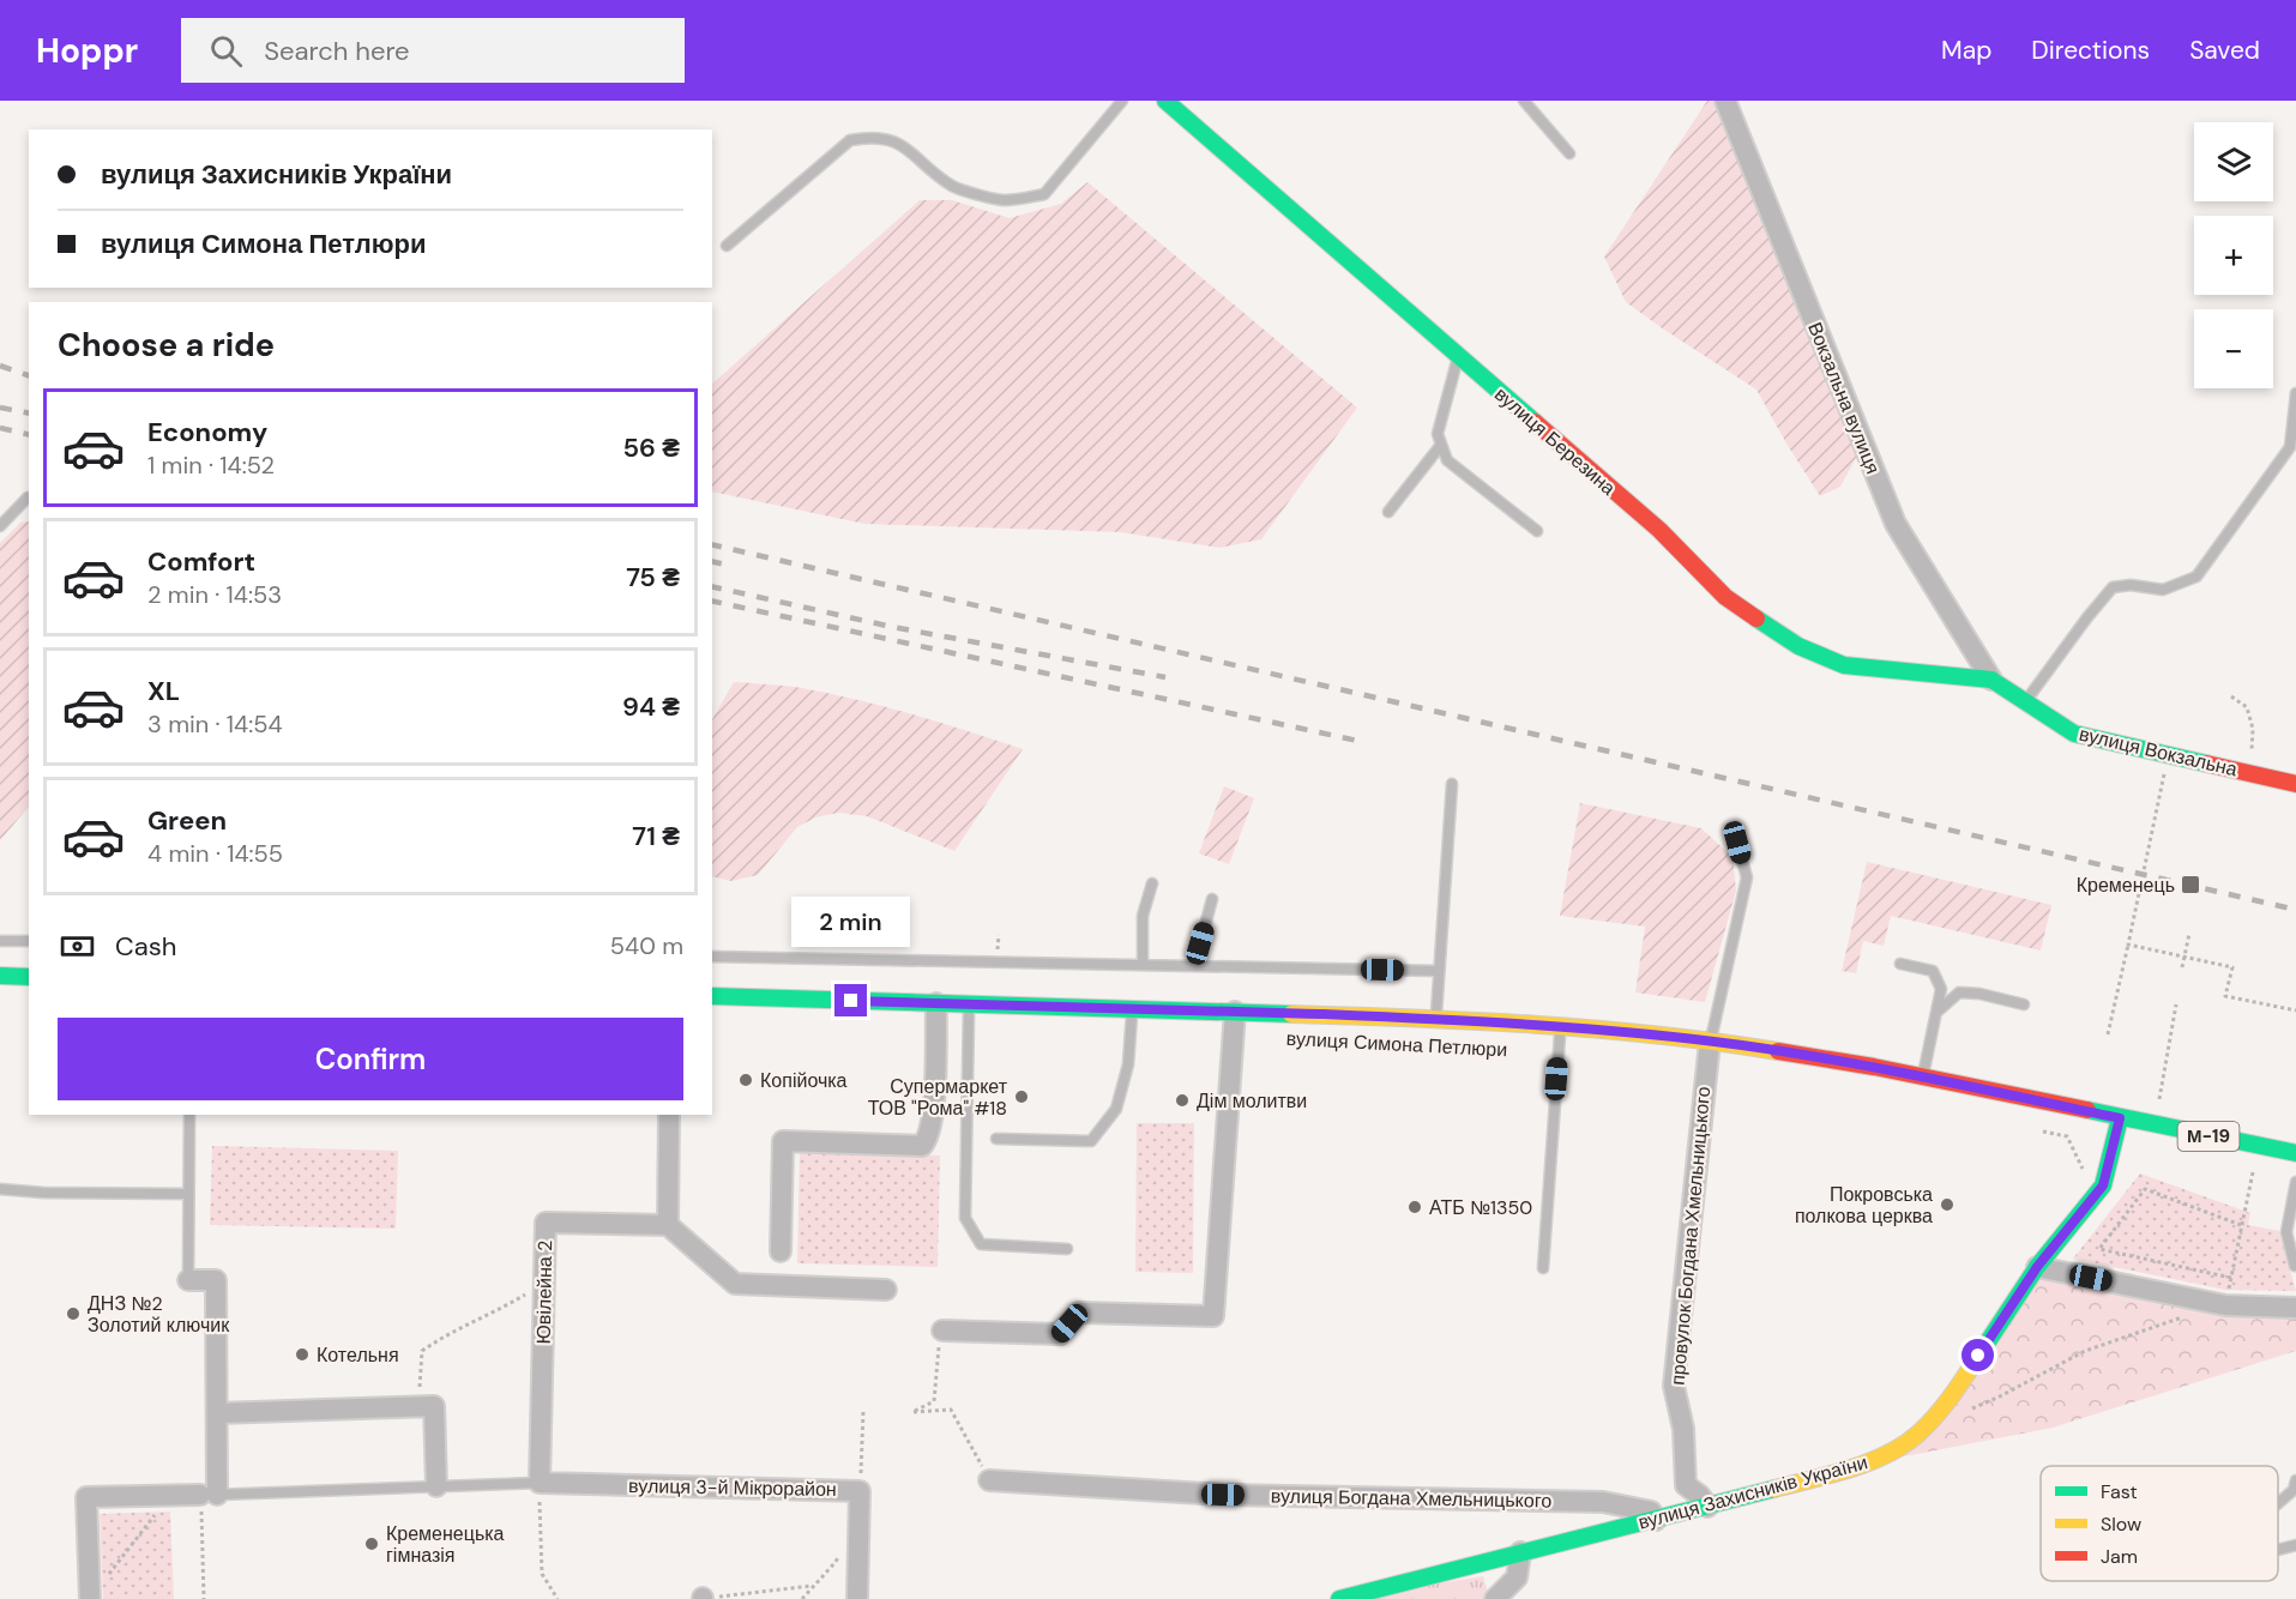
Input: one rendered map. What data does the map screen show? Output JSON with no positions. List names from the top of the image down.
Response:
{
  "streets": {
    "main road": [
      "вулиця Березина",
      "вулиця Вокзальна",
      "вулиця Симона Петлюри",
      "М-19",
      "вулиця Захисників України"
    ],
    "street": [
      "Вокзальна вулиця",
      "провулок Богдана Хмельницького",
      "Ювілейна 2",
      "вулиця 3-й Мікрорайон",
      "вулиця Богдана Хмельницького"
    ]
  },
  "crossings": [
    ["Вокзальна вулиця", "вулиця Березина"],
    ["Вокзальна вулиця", "вулиця Вокзальна"],
    ["вулиця Березина", "вулиця Вокзальна"],
    ["вулиця Симона Петлюри", "М-19"],
    ["М-19", "провулок Богдана Хмельницького"],
    ["М-19", "вулиця Захисників України"],
    ["провулок Богдана Хмельницького", "вулиця Захисників України"],
    ["Ювілейна 2", "вулиця 3-й Мікрорайон"],
    ["вулиця Захисників України", "вулиця Богдана Хмельницького"]
  ],
  "places": {
    "transit": ["Кременець"],
    "other": [
      "Копійочка",
      "Супермаркет ТОВ \"Рома\" #18",
      "Дім молитви",
      "Покровська полкова церква",
      "АТБ №1350",
      "ДНЗ №2 Золотий ключик",
      "Котельня",
      "Кременецька гімназія"
    ]
  },
  "legend": ["Fast", "Slow", "Jam"],
  "page": {
    "header": "Hoppr",
    "search": "Search here",
    "nav": ["Map", "Directions", "Saved"],
    "map_buttons": ["+", "−"],
    "banner": ["вулиця Захисників України", "вулиця Симона Петлюри"],
    "heading": "Choose a ride",
    "list": [
      {
        "name": "Economy",
        "note": "1 min · 14:52",
        "value": "56 ₴"
      },
      {
        "name": "Comfort",
        "note": "2 min · 14:53",
        "value": "75 ₴"
      },
      {
        "name": "XL",
        "note": "3 min · 14:54",
        "value": "94 ₴"
      },
      {
        "name": "Green",
        "note": "4 min · 14:55",
        "value": "71 ₴"
      }
    ],
    "bubble": "2 min",
    "pay": ["Cash", "540 m"],
    "buttons": "Confirm"
  }
}
